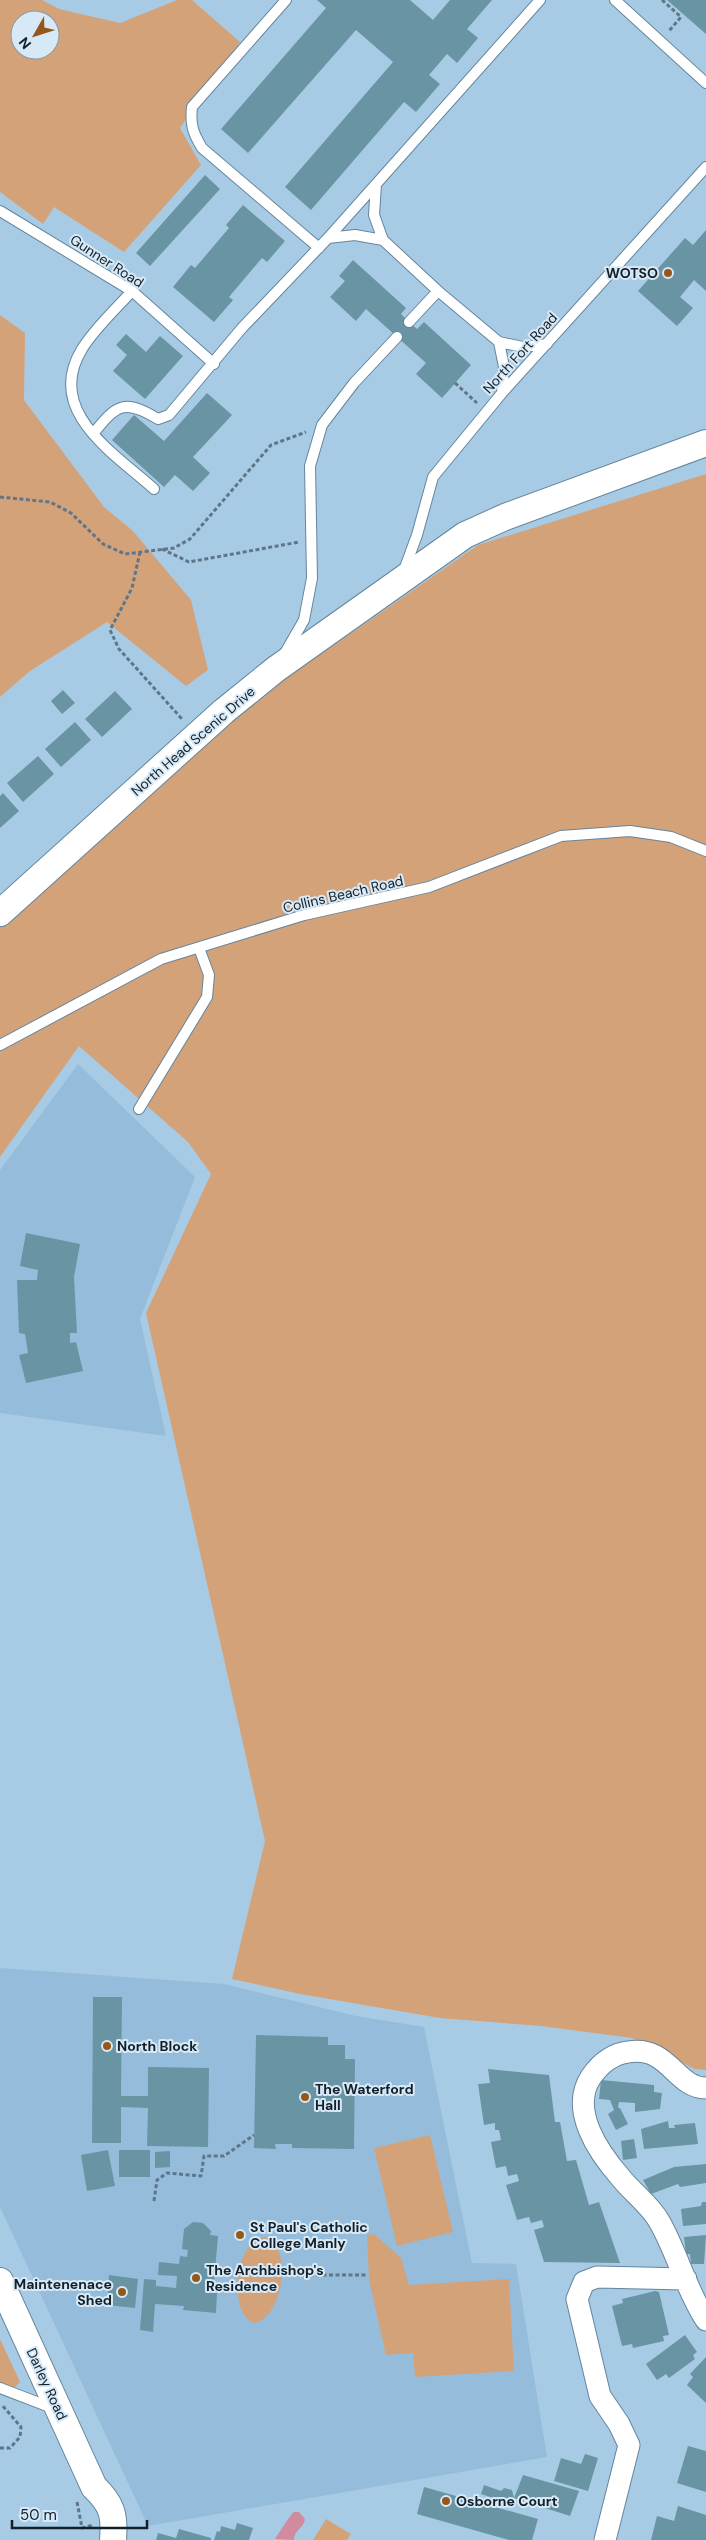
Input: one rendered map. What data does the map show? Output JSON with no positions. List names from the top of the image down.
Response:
{
  "streets": {
    "street": ["North Head Scenic Drive", "Darley Road"],
    "lane": ["Gunner Road", "North Fort Road", "Collins Beach Road"]
  },
  "crossings": [
    ["North Fort Road", "North Head Scenic Drive"]
  ],
  "places": [
    "WOTSO",
    "North Block",
    "The Waterford Hall",
    "St Paul's Catholic College Manly",
    "The Archbishop's Residence",
    "Maintenenace Shed",
    "Osborne Court"
  ],
  "scale_bar": "50 m",
  "north": "bottom left"
}
